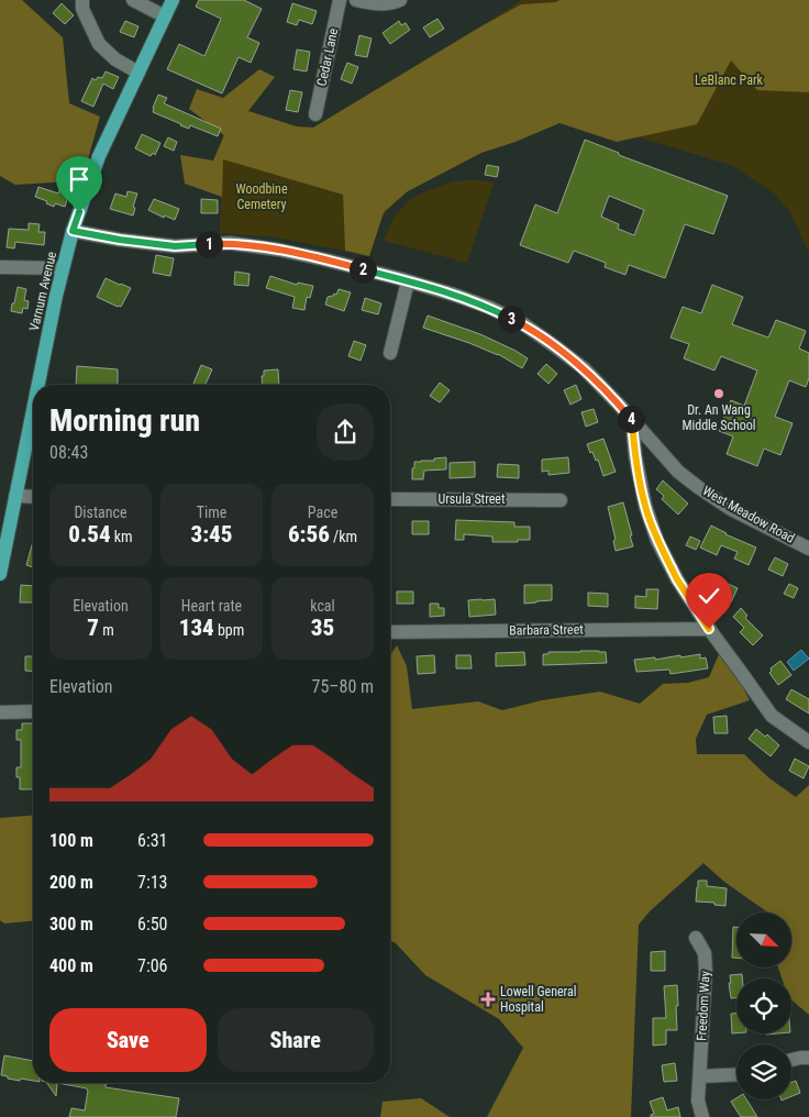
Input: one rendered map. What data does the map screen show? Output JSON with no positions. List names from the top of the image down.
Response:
{
  "streets": {
    "main road": ["Varnum Avenue"],
    "street": [
      "Cedar Lane",
      "Ursula Street",
      "West Meadow Road",
      "Barbara Street",
      "Freedom Way"
    ]
  },
  "crossings": [
    ["Varnum Avenue", "West Meadow Road"]
  ],
  "parks": ["LeBlanc Park", "Woodbine Cemetery"],
  "places": {
    "other": ["Dr. An Wang Middle School"],
    "health": ["Lowell General Hospital"]
  },
  "north": "bottom right",
  "page": {
    "pins": [
      "1",
      "2",
      "3",
      "4"
    ],
    "heading": ["Morning run", "08:43"],
    "stats": [
      ["Distance", "0.54 km"],
      ["Time", "3:45"],
      ["Pace", "6:56 /km"],
      ["Elevation", "7 m"],
      ["Heart rate", "134 bpm"],
      ["kcal", "35"]
    ],
    "chart": ["Elevation", "75–80 m"],
    "list": [
      {
        "name": "100 m",
        "note": "6:31"
      },
      {
        "name": "200 m",
        "note": "7:13"
      },
      {
        "name": "300 m",
        "note": "6:50"
      },
      {
        "name": "400 m",
        "note": "7:06"
      }
    ],
    "buttons": ["Save", "Share"]
  }
}
